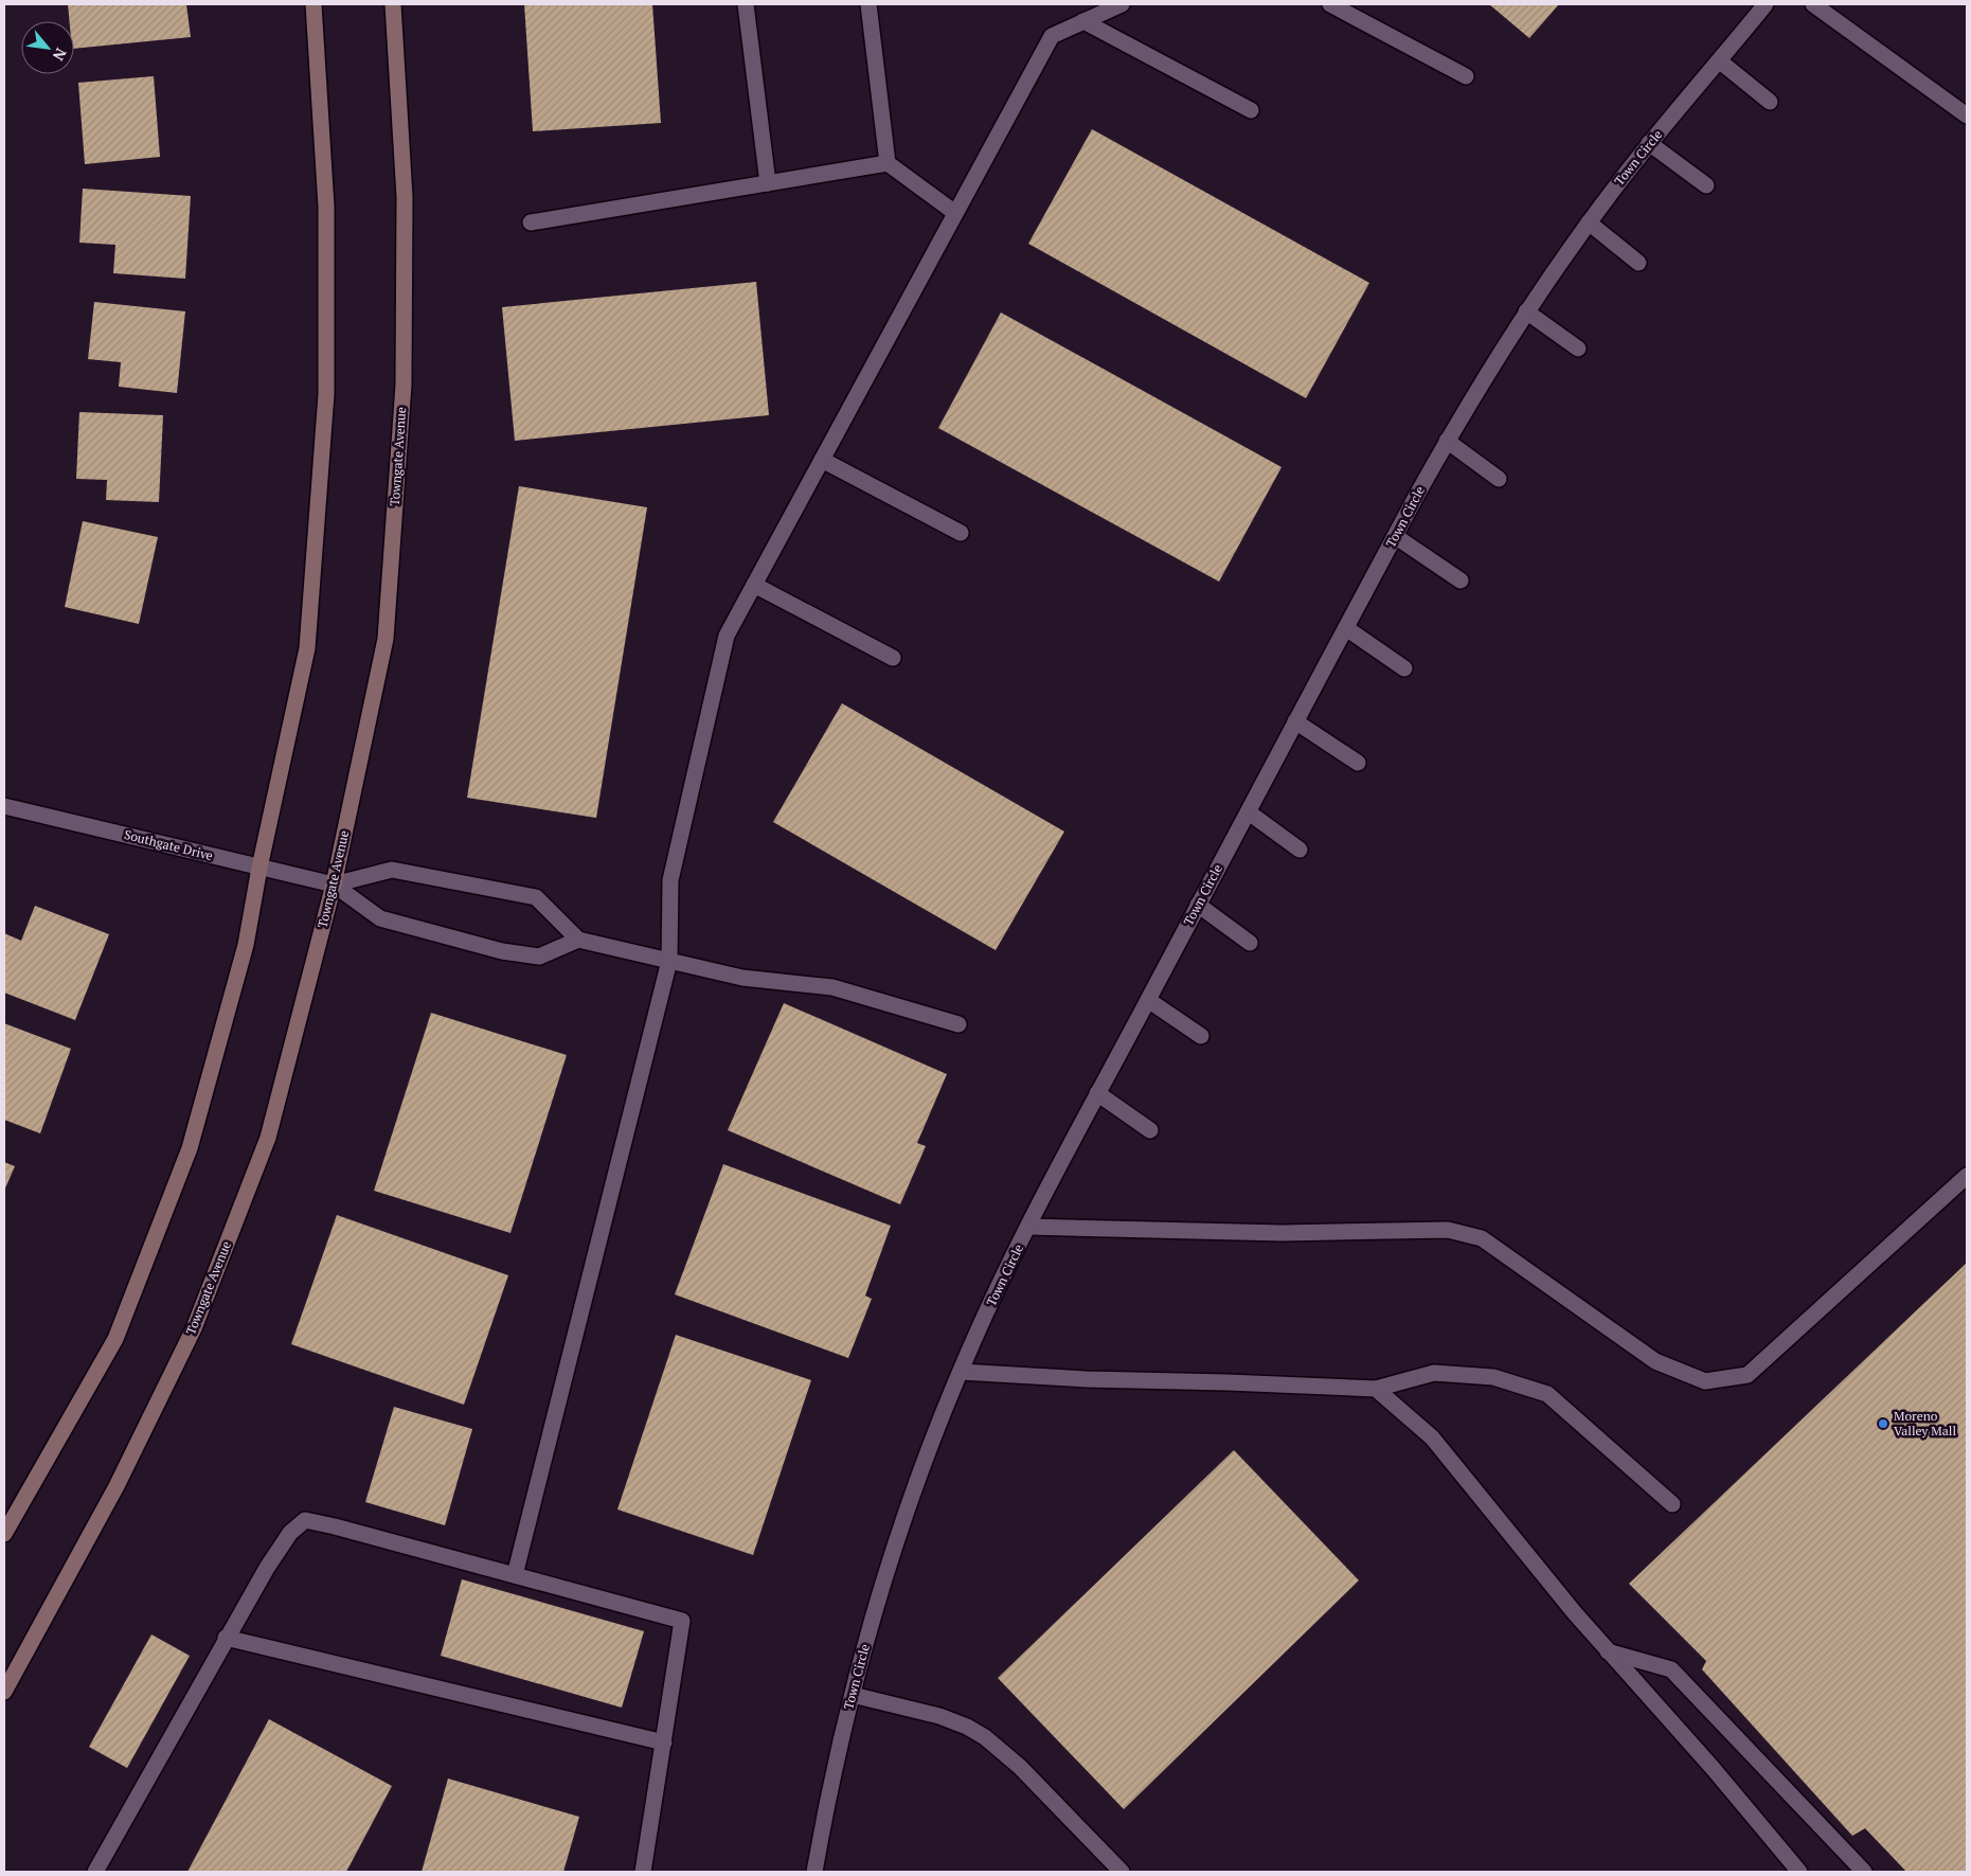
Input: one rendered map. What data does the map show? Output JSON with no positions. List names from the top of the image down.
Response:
{
  "streets": {
    "main road": ["Towngate Avenue"],
    "street": ["Town Circle", "Southgate Drive"]
  },
  "crossings": [
    ["Towngate Avenue", "Southgate Drive"]
  ],
  "places": ["Moreno Valley Mall"],
  "north": "bottom right"
}
